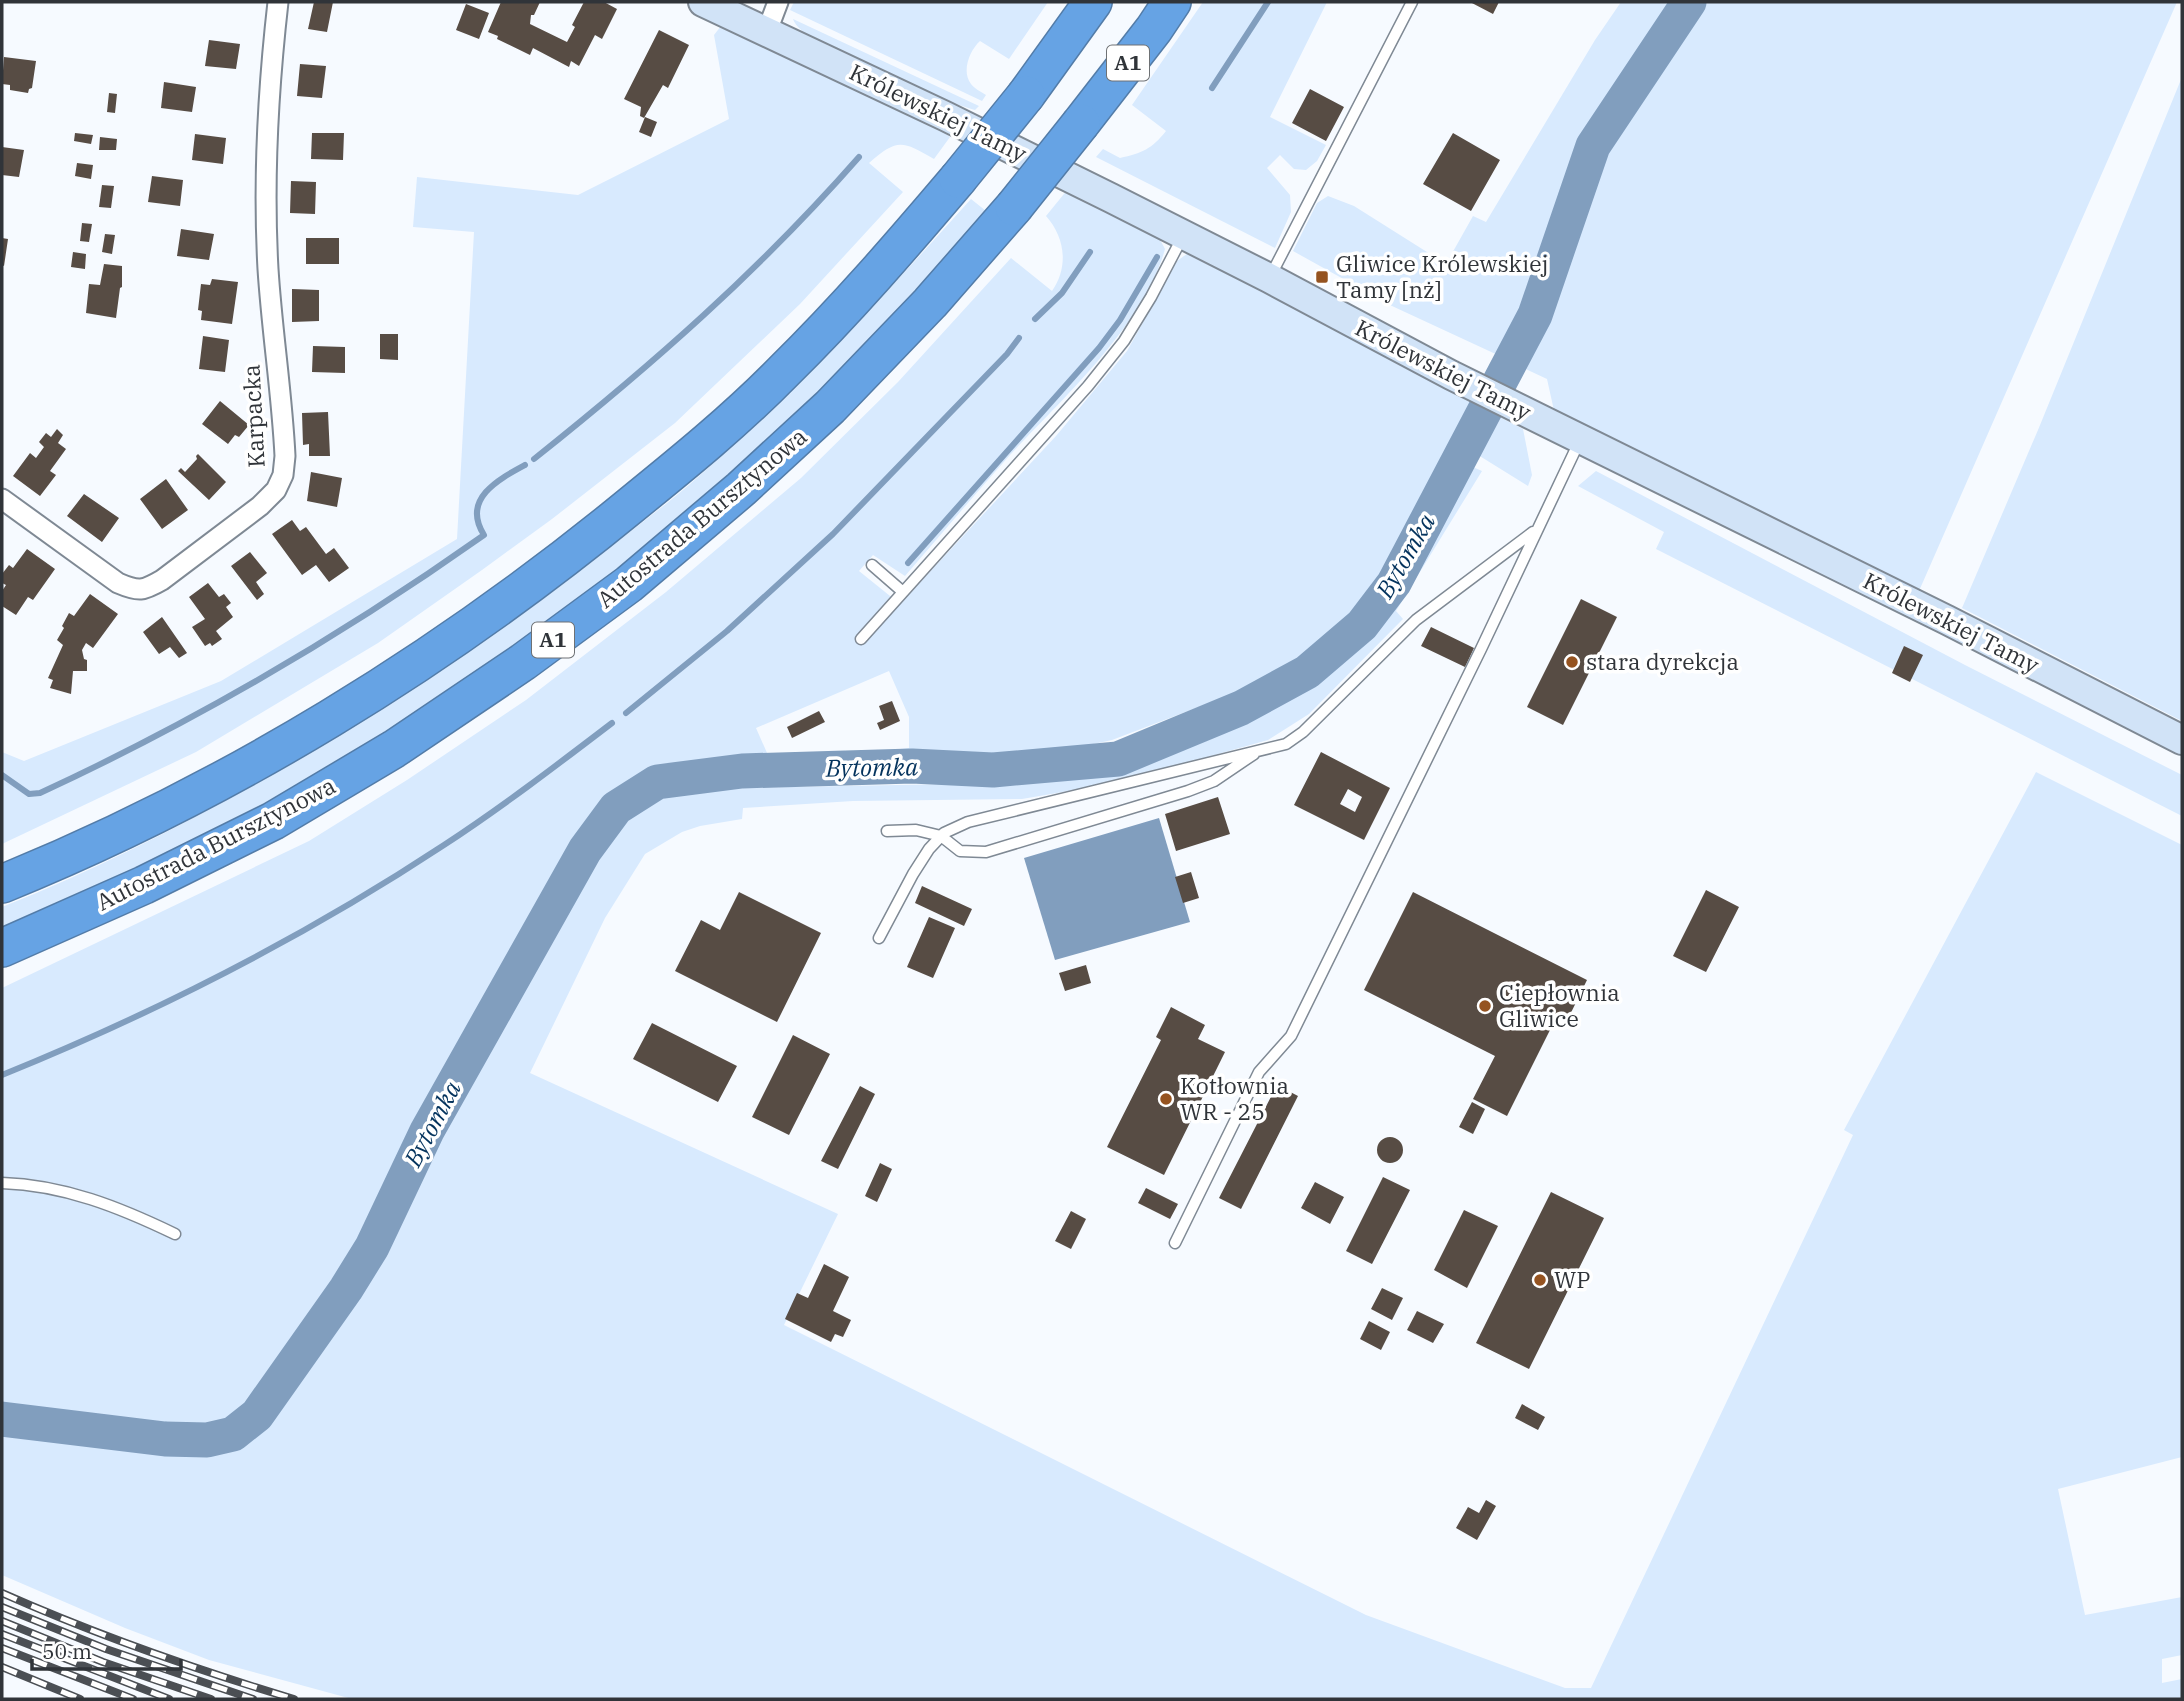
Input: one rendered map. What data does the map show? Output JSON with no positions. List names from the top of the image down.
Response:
{
  "streets": {
    "highway": ["A1", "Autostrada Bursztynowa"],
    "street": ["Królewskiej Tamy", "Karpacka"]
  },
  "water": ["Bytomka"],
  "places": {
    "transit": ["Gliwice Królewskiej Tamy [nż]"],
    "other": [
      "stara dyrekcja",
      "Ciepłownia Gliwice",
      "Kotłownia WR - 25",
      "WP"
    ]
  },
  "scale_bar": "50 m"
}
